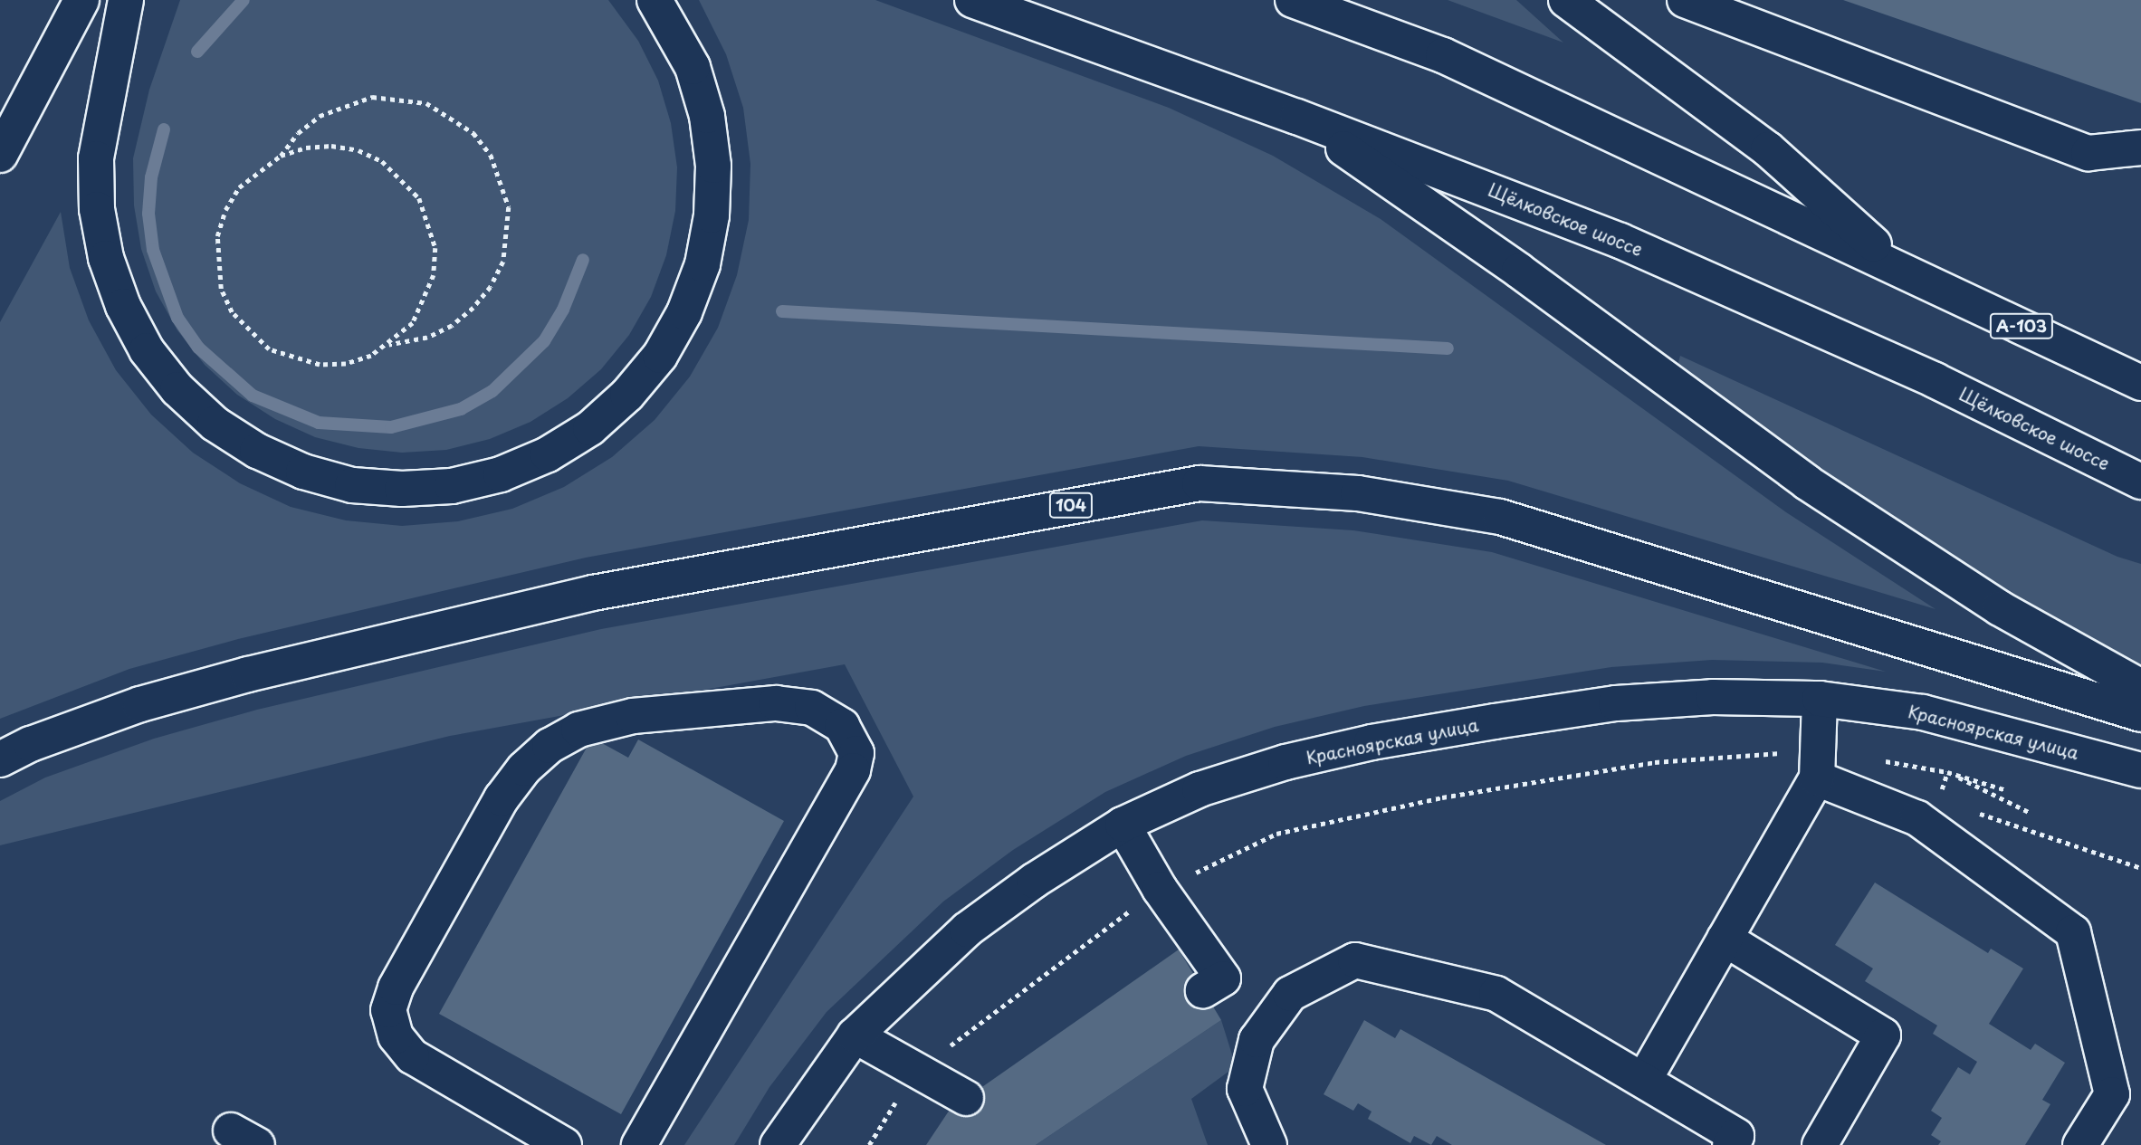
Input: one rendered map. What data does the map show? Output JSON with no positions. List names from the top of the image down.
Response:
{
  "streets": {
    "main road": [
      "Щёлковское шоссе",
      "А-103",
      "104",
      "Красноярская улица"
    ]
  }
}
